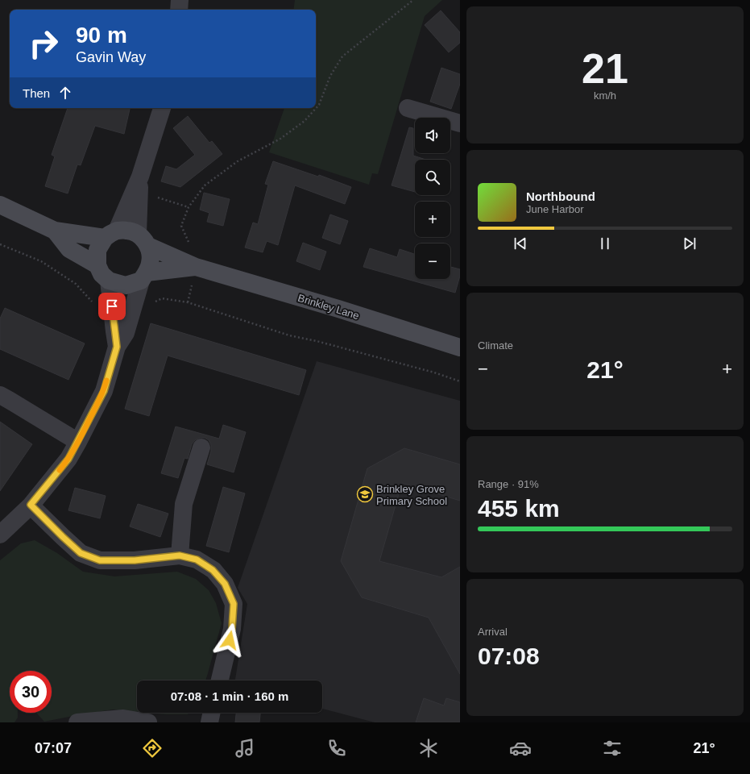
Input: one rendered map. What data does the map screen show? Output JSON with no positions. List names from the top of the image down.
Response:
{
  "streets": {
    "street": ["Brinkley Lane"]
  },
  "places": {
    "school or university": ["Brinkley Grove Primary School"]
  },
  "page": {
    "tile": [
      ["21", "km/h"],
      "Climate",
      ["Range · 91%", "455 km"],
      ["Arrival", "07:08"]
    ],
    "turn": ["90 m", "Gavin Way"],
    "then": "Then",
    "map_buttons": ["+", "−"],
    "song": ["Northbound", "June Harbor"],
    "heat": ["−", "21°", "+"],
    "limit": "30",
    "trip": "07:08 · 1 min · 160 m",
    "tabs": ["07:07", "21°"]
  }
}
